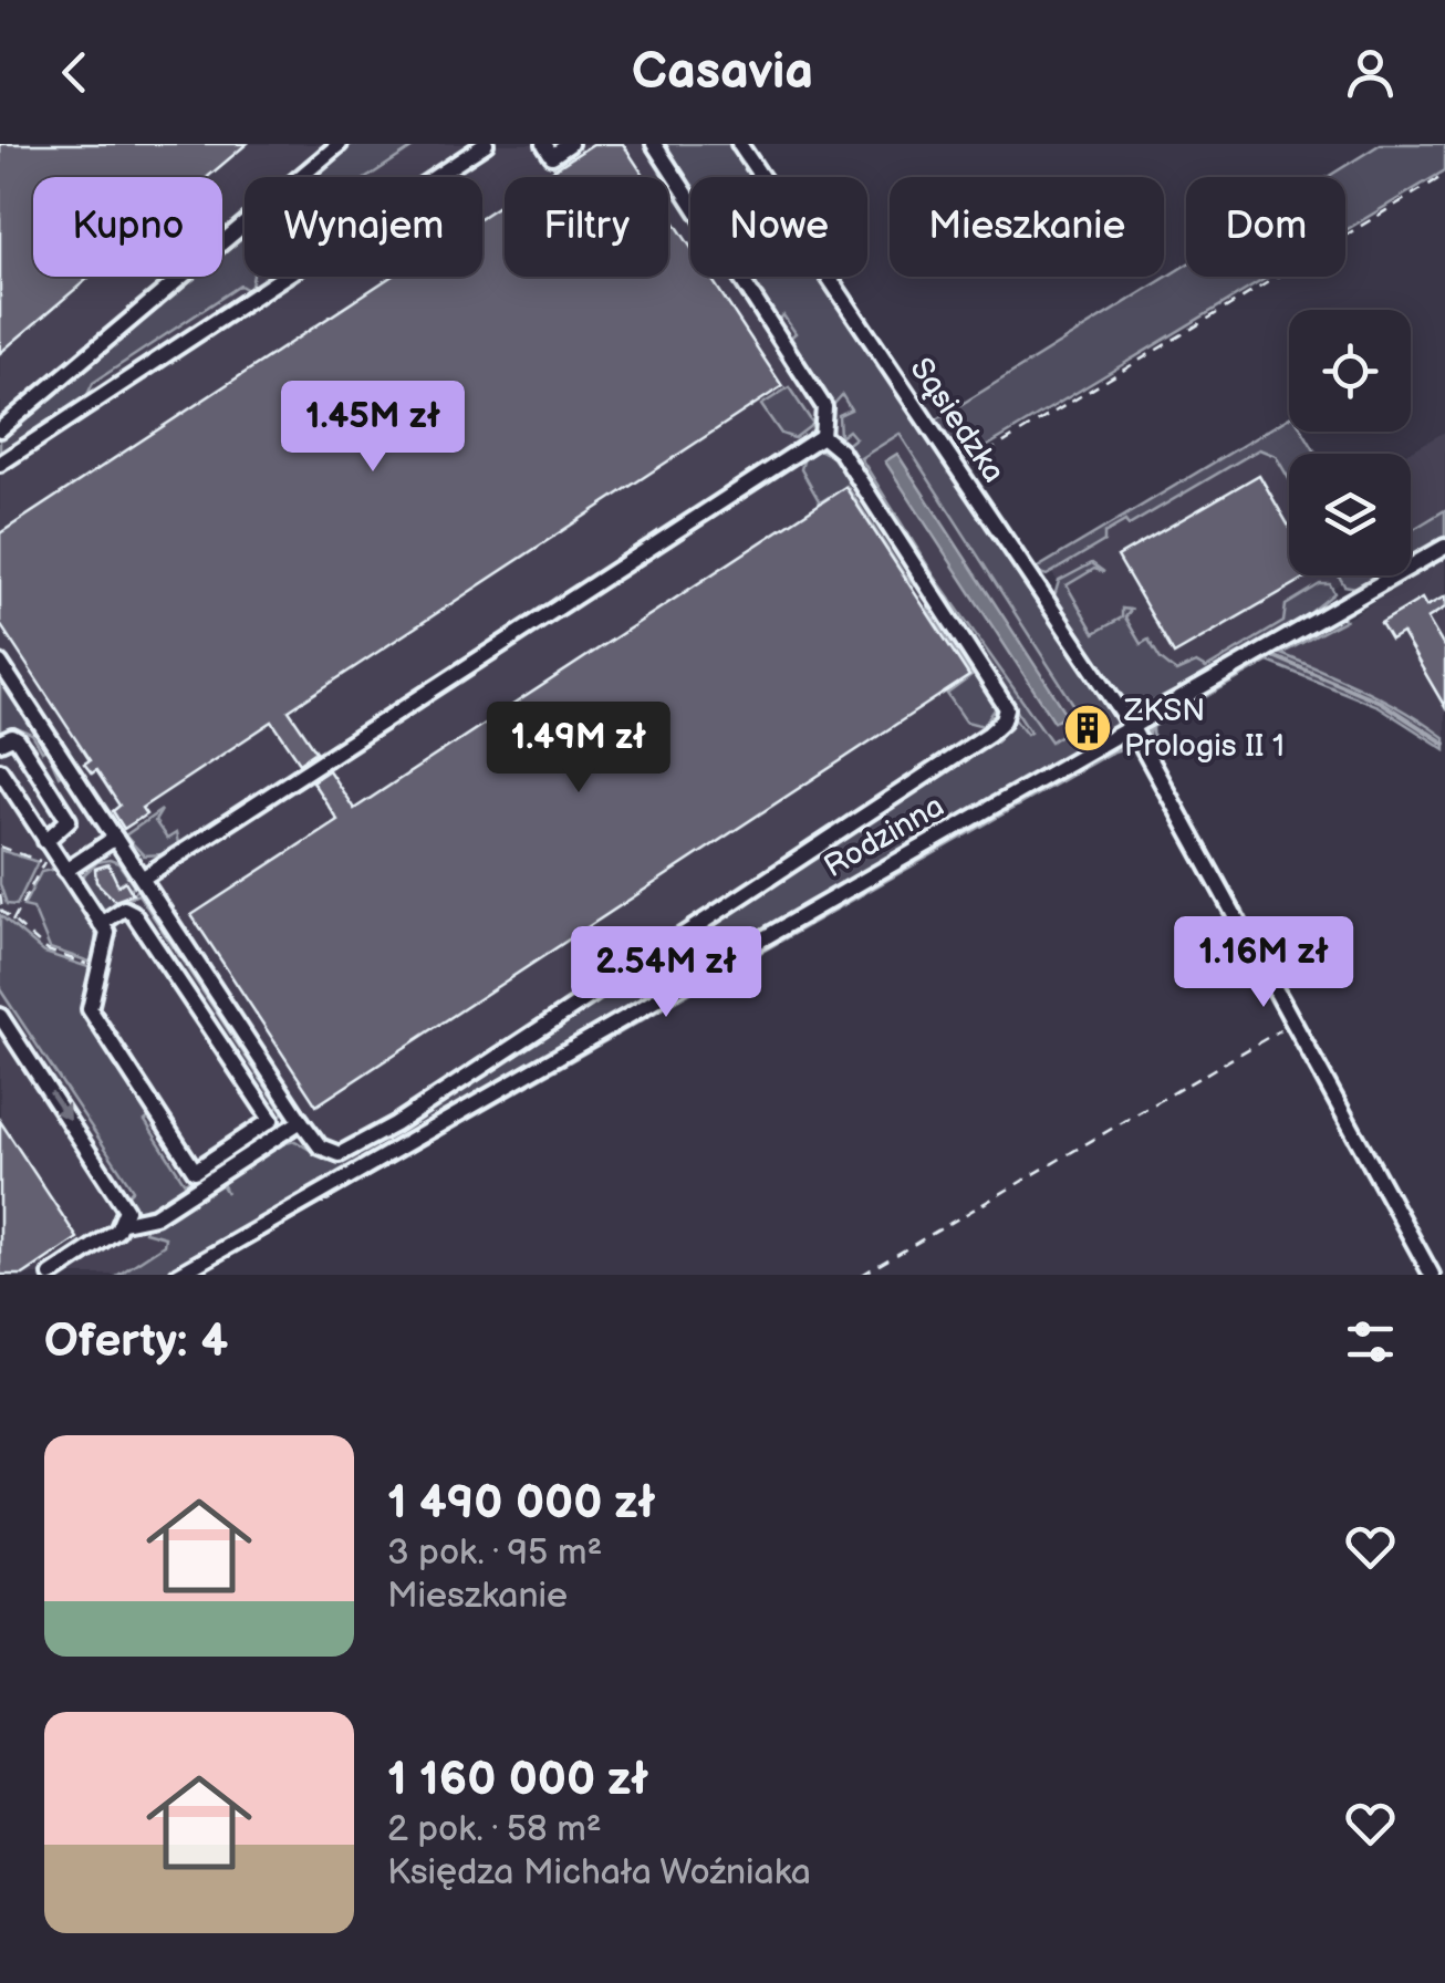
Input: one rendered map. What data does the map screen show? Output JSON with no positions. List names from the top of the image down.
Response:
{
  "streets": {
    "street": ["Sąsiedzka", "Rodzinna"]
  },
  "crossings": [
    ["Sąsiedzka", "Rodzinna"]
  ],
  "places": {
    "building": ["ZKSN Prologis II 1"]
  },
  "page": {
    "header": "Casavia",
    "chip": [
      "Kupno",
      "Wynajem",
      "Filtry",
      "Nowe",
      "Mieszkanie",
      "Dom"
    ],
    "price": [
      "1.45M zł",
      "1.49M zł",
      "1.16M zł",
      "2.54M zł"
    ],
    "heading": "Oferty: 4",
    "list": [
      {
        "name": "1 490 000 zł",
        "note": "3 pok. · 95 m² · Mieszkanie"
      },
      {
        "name": "1 160 000 zł",
        "note": "2 pok. · 58 m² · Księdza Michała Woźniaka"
      }
    ]
  }
}
